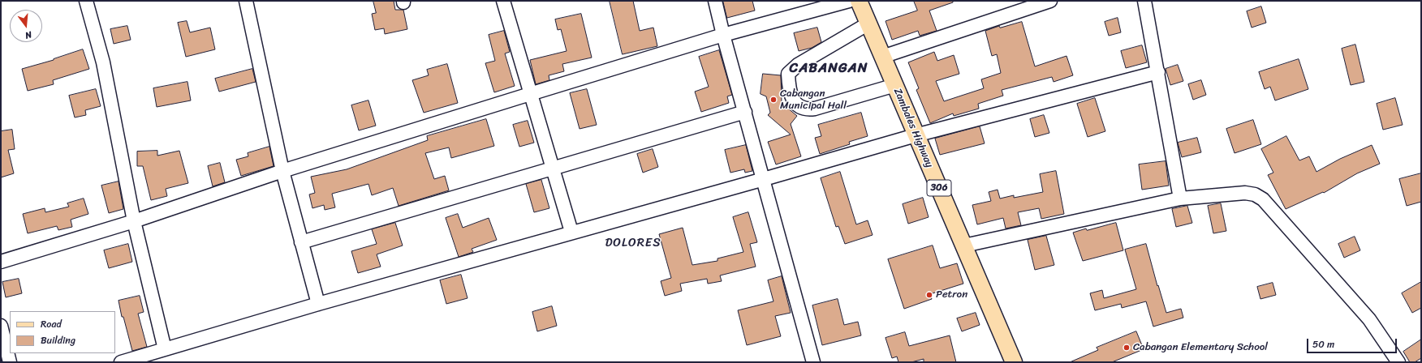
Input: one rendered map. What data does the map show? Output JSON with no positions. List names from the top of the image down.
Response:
{
  "streets": {
    "main road": ["Zambales Highway", "306"]
  },
  "districts": ["CABANGAN", "DOLORES"],
  "places": ["Cabangan Municipal Hall", "Petron", "Cabangan Elementary School"],
  "legend": ["Road", "Building"],
  "scale_bar": "50 m",
  "north": "bottom"
}
